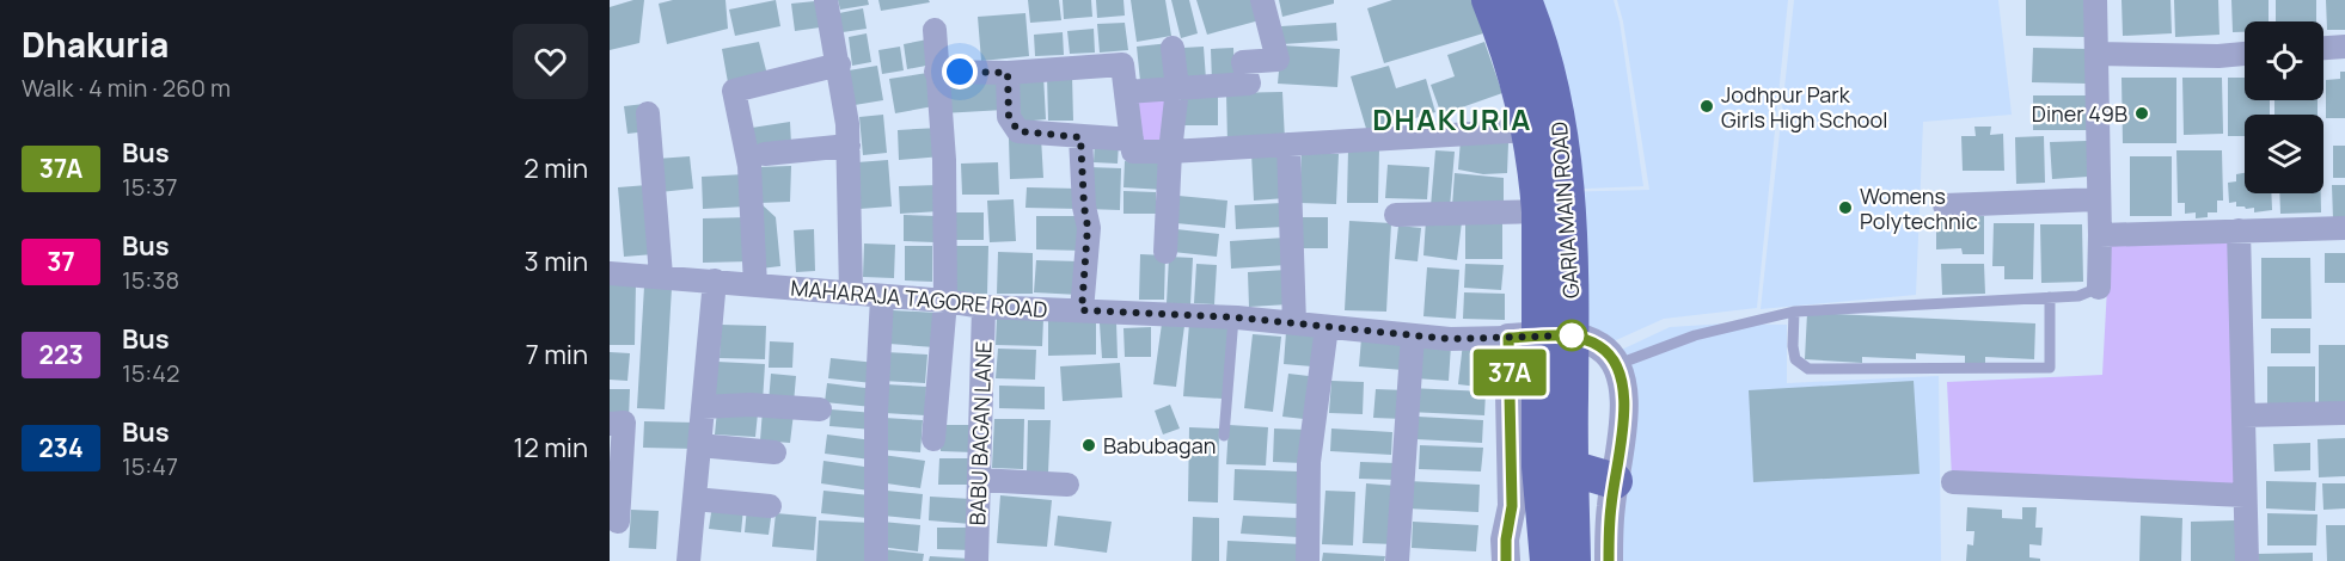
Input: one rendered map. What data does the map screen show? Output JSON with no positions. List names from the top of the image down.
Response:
{
  "streets": {
    "main road": ["GARIA MAIN ROAD"],
    "street": ["MAHARAJA TAGORE ROAD", "BABU BAGAN LANE"]
  },
  "crossings": [
    ["GARIA MAIN ROAD", "MAHARAJA TAGORE ROAD"],
    ["MAHARAJA TAGORE ROAD", "BABU BAGAN LANE"]
  ],
  "districts": ["DHAKURIA"],
  "places": [
    "Jodhpur Park Girls High School",
    "Diner 49B",
    "Womens Polytechnic",
    "Babubagan"
  ],
  "lines": ["bus line 37A"],
  "page": {
    "heading": ["Dhakuria", "Walk · 4 min · 260 m"],
    "on_map": "37A",
    "list": [
      {
        "mark": "37A",
        "name": "Bus",
        "note": "15:37",
        "value": "2 min"
      },
      {
        "mark": "37",
        "name": "Bus",
        "note": "15:38",
        "value": "3 min"
      },
      {
        "mark": "223",
        "name": "Bus",
        "note": "15:42",
        "value": "7 min"
      },
      {
        "mark": "234",
        "name": "Bus",
        "note": "15:47",
        "value": "12 min"
      }
    ]
  }
}
